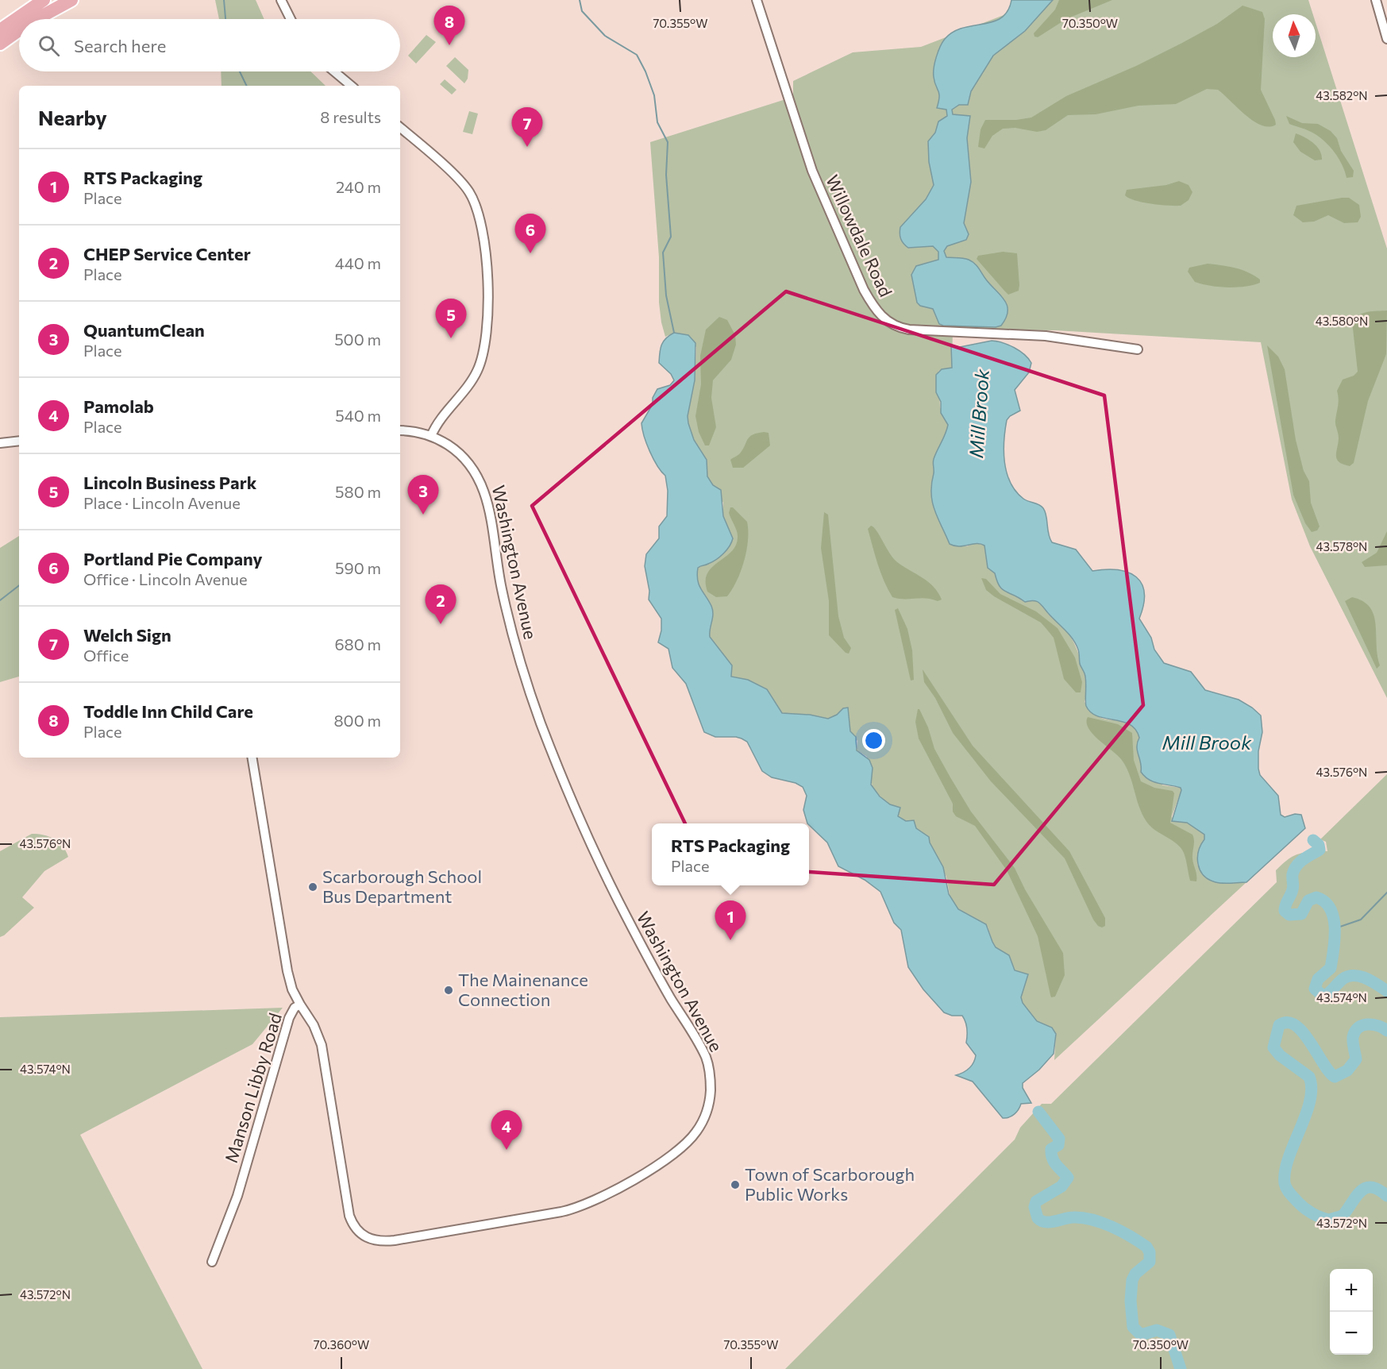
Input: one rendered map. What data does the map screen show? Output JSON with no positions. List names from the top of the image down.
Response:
{
  "streets": {
    "street": ["Willowdale Road", "Washington Avenue", "Manson Libby Road"]
  },
  "crossings": [
    ["Washington Avenue", "Manson Libby Road"]
  ],
  "water": ["Mill Brook"],
  "places": ["Scarborough School Bus Department", "The Mainenance Connection", "Town of Scarborough Public Works"],
  "north": "top",
  "page": {
    "pins": [
      "8",
      "7",
      "6",
      "5",
      "3",
      "2",
      "1",
      "4"
    ],
    "search": "Search here",
    "heading": ["Nearby", "8 results"],
    "list": [
      {
        "mark": "1",
        "name": "RTS Packaging",
        "note": "Place",
        "value": "240 m"
      },
      {
        "mark": "2",
        "name": "CHEP Service Center",
        "note": "Place",
        "value": "440 m"
      },
      {
        "mark": "3",
        "name": "QuantumClean",
        "note": "Place",
        "value": "500 m"
      },
      {
        "mark": "4",
        "name": "Pamolab",
        "note": "Place",
        "value": "540 m"
      },
      {
        "mark": "5",
        "name": "Lincoln Business Park",
        "note": "Place · Lincoln Avenue",
        "value": "580 m"
      },
      {
        "mark": "6",
        "name": "Portland Pie Company",
        "note": "Office · Lincoln Avenue",
        "value": "590 m"
      },
      {
        "mark": "7",
        "name": "Welch Sign",
        "note": "Office",
        "value": "680 m"
      },
      {
        "mark": "8",
        "name": "Toddle Inn Child Care",
        "note": "Place",
        "value": "800 m"
      }
    ],
    "popup": ["RTS Packaging", "Place"],
    "map_buttons": ["+", "−"]
  },
  "coordinates": [
    "70.355°W",
    "70.350°W",
    "43.582°N",
    "43.580°N",
    "43.578°N",
    "43.576°N",
    "43.574°N",
    "43.572°N",
    "70.360°W"
  ]
}
